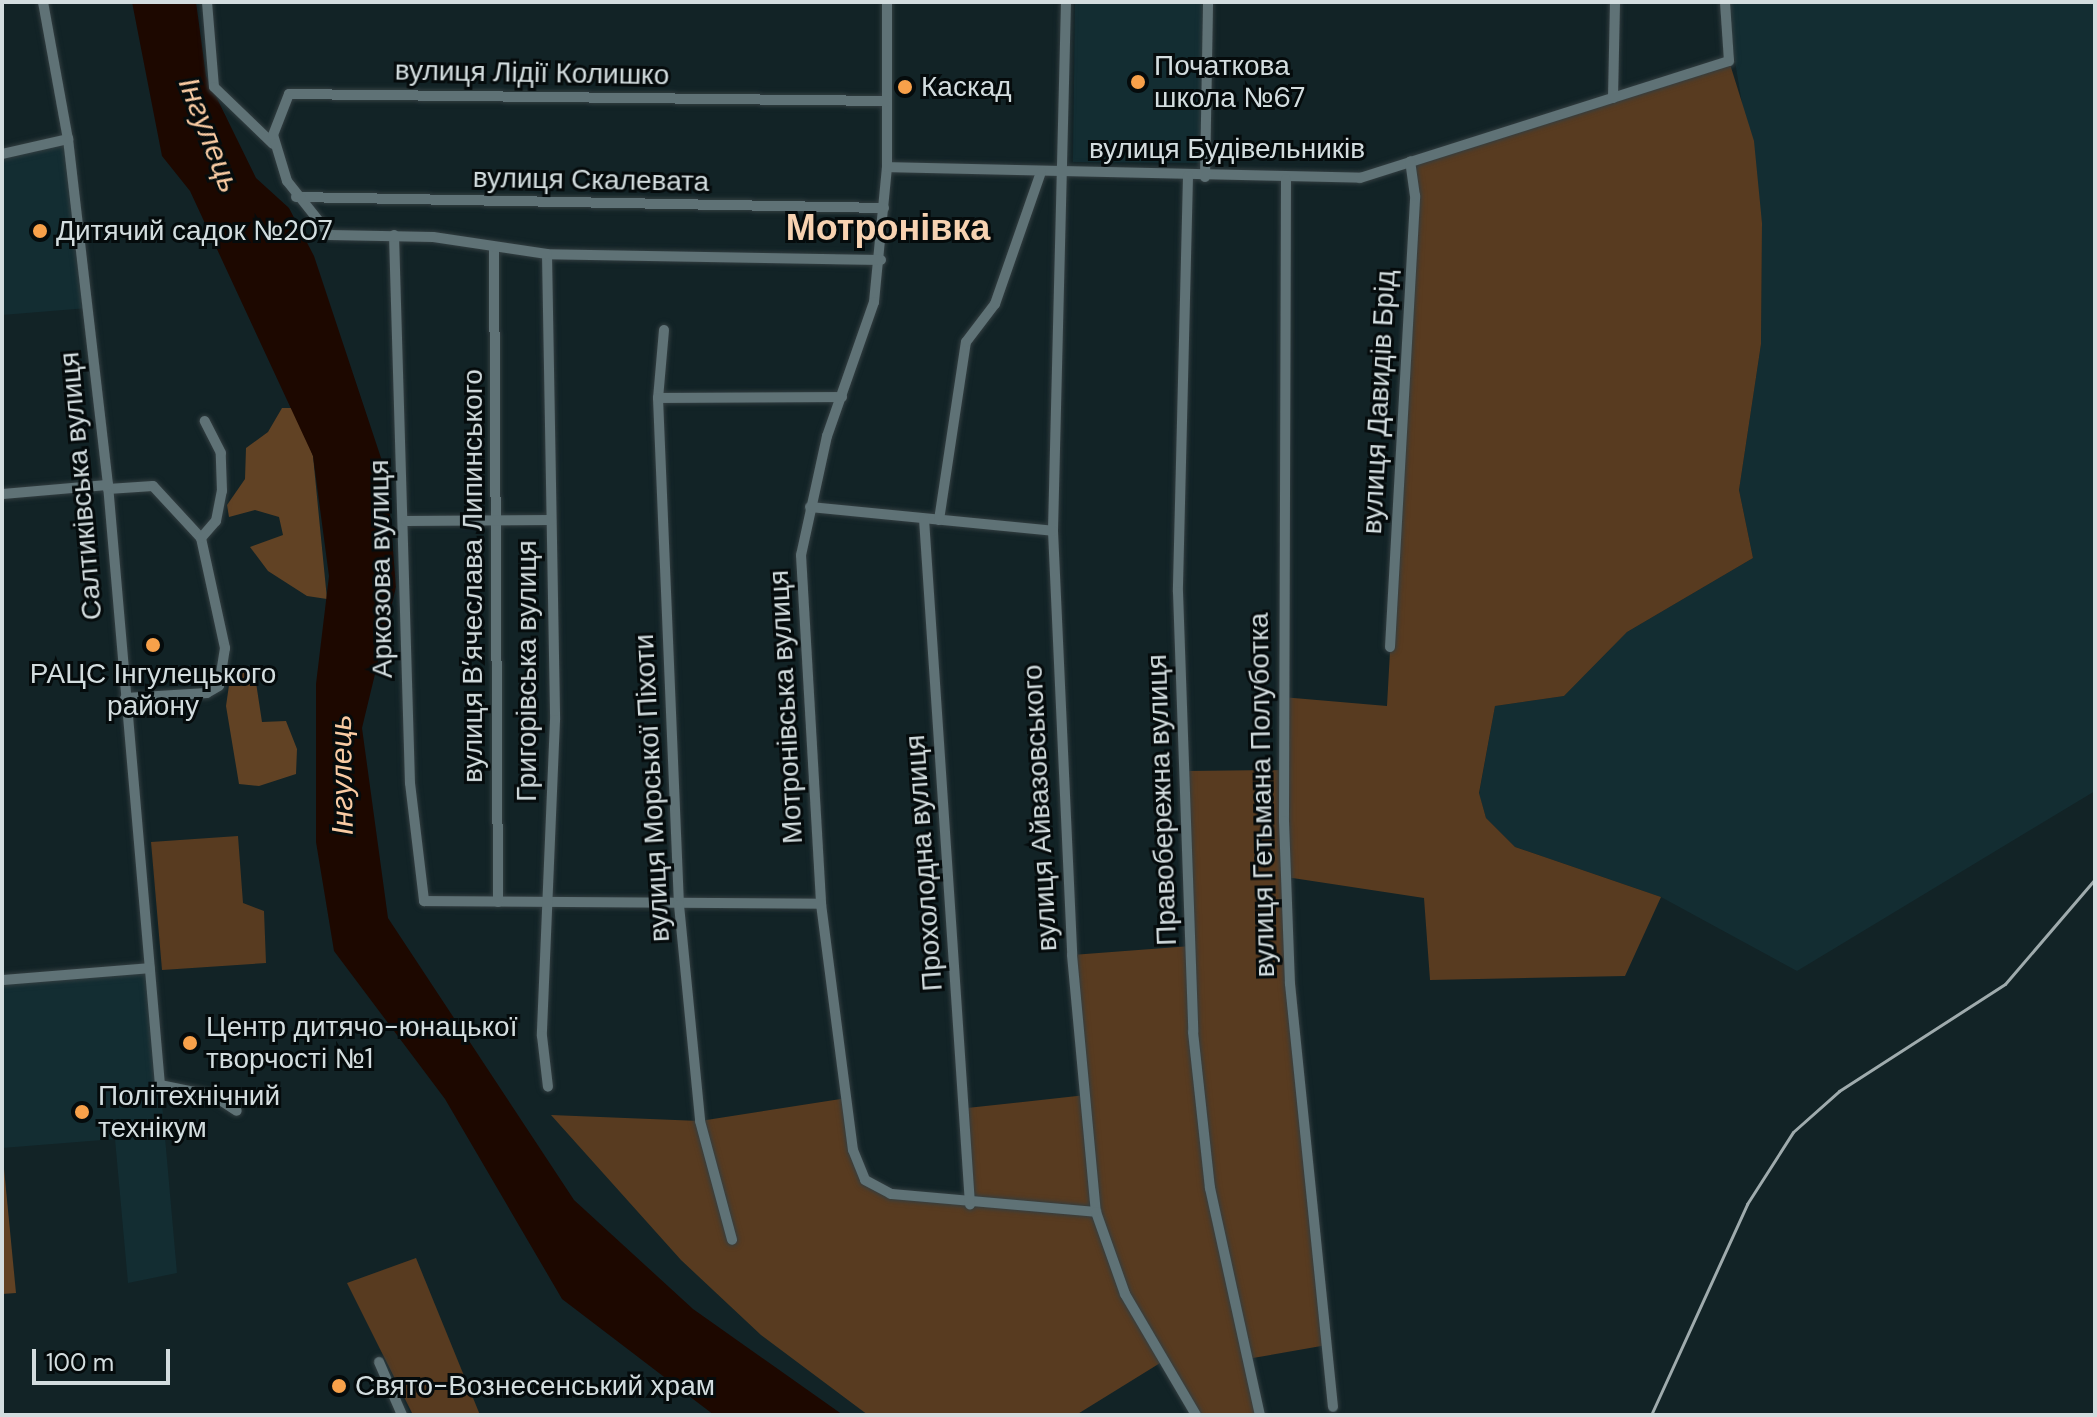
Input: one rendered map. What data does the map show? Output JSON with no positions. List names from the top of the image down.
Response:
{
  "streets": {
    "street": [
      "вулиця Лідії Колишко",
      "вулиця Будівельників",
      "вулиця Скалевата",
      "вулиця Давидів Брід",
      "Салтиківська вулиця",
      "Аркозова вулиця",
      "вулиця В’ячеслава Липинського",
      "Григорівська вулиця",
      "Мотронівська вулиця",
      "вулиця Морської Піхоти",
      "вулиця Гетьмана Полуботка",
      "Правобережна вулиця",
      "вулиця Айвазовського",
      "Прохолодна вулиця"
    ]
  },
  "crossings": [
    ["вулиця Лідії Колишко", "Мотронівська вулиця"],
    ["вулиця Будівельників", "вулиця Давидів Брід"],
    ["вулиця Будівельників", "Мотронівська вулиця"],
    ["вулиця Будівельників", "вулиця Гетьмана Полуботка"],
    ["вулиця Будівельників", "Правобережна вулиця"],
    ["вулиця Будівельників", "вулиця Айвазовського"],
    ["вулиця Скалевата", "Мотронівська вулиця"],
    ["Аркозова вулиця", "вулиця В’ячеслава Липинського"],
    ["Мотронівська вулиця", "вулиця Айвазовського"],
    ["Мотронівська вулиця", "Прохолодна вулиця"]
  ],
  "districts": ["Мотронівка"],
  "water": ["Інгулець"],
  "places": [
    "Початкова школа №67",
    "Каскад",
    "Дитячий садок №207",
    "РАЦС Інгулецького району",
    "Центр дитячо-юнацької творчості №1",
    "Політехнічний технікум",
    "Свято-Вознесенський храм"
  ],
  "scale_bar": "100 m"
}
